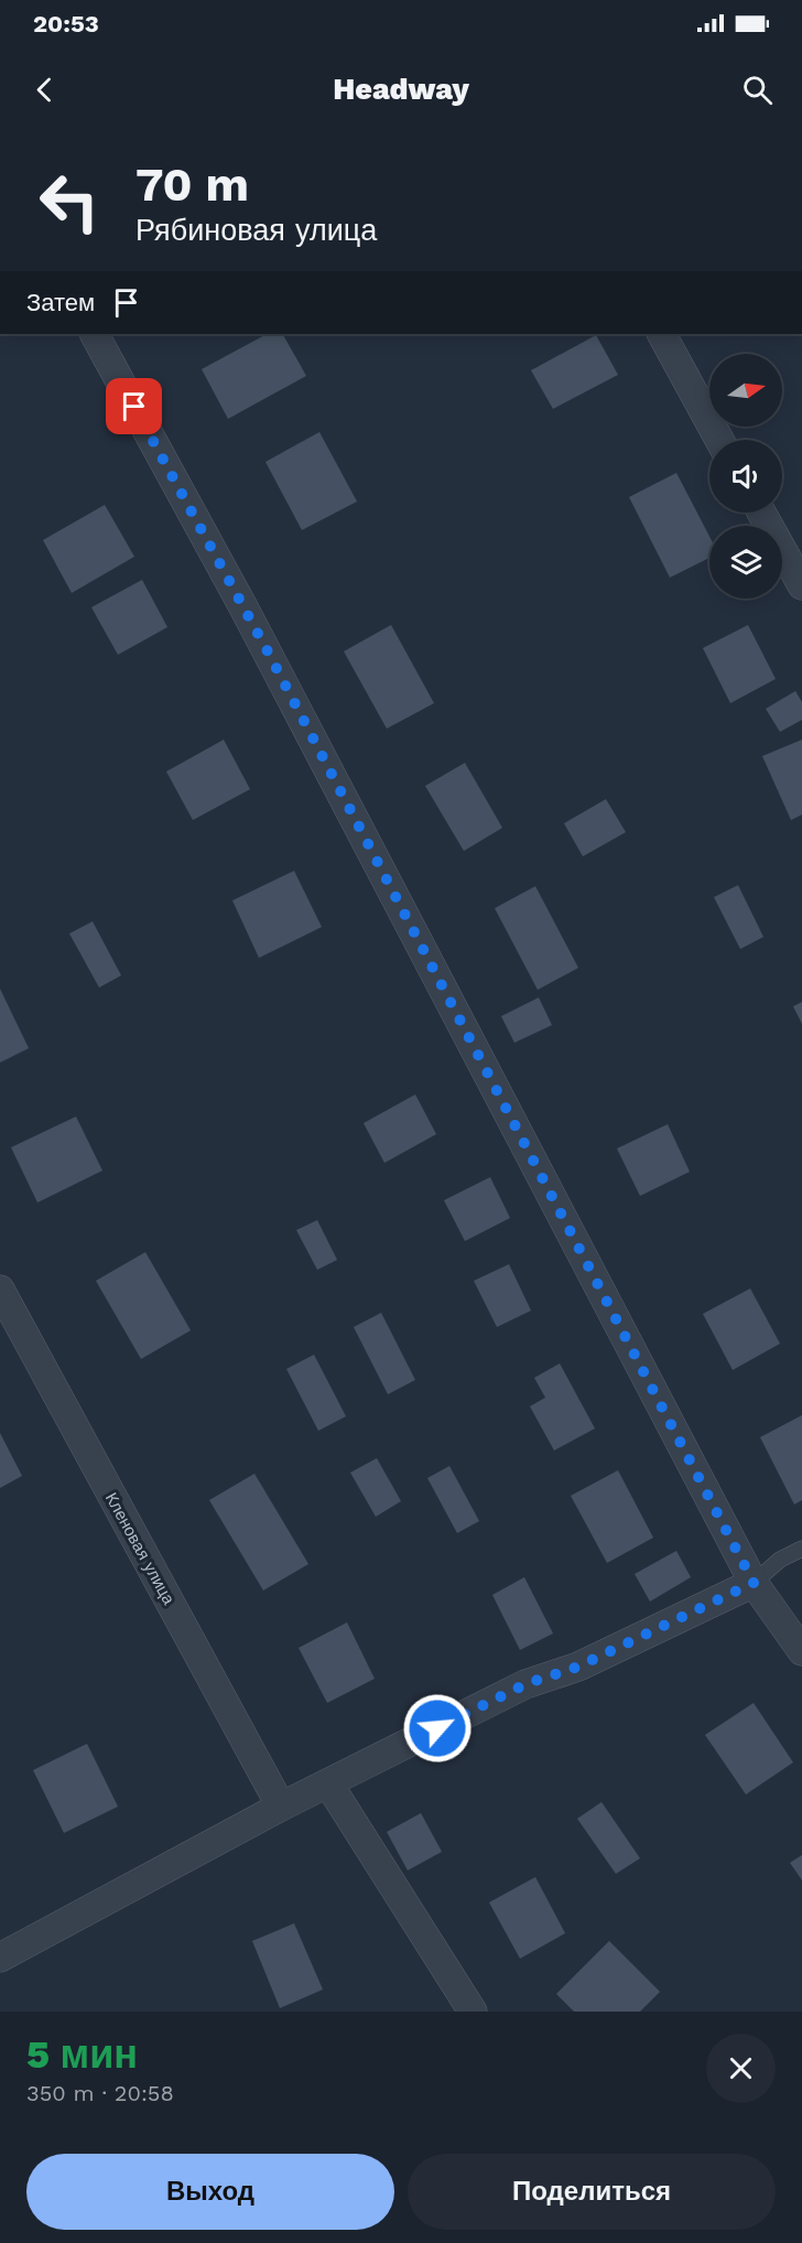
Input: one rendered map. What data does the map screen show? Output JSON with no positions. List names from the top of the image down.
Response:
{
  "streets": {
    "street": ["Кленовая улица"]
  },
  "north": "right",
  "page": {
    "status": "20:53",
    "header": "Headway",
    "turn": ["70 m", "Рябиновая улица"],
    "then": "Затем",
    "heading": ["5 мин", "350 m · 20:58"],
    "buttons": ["Выход", "Поделиться"]
  }
}
